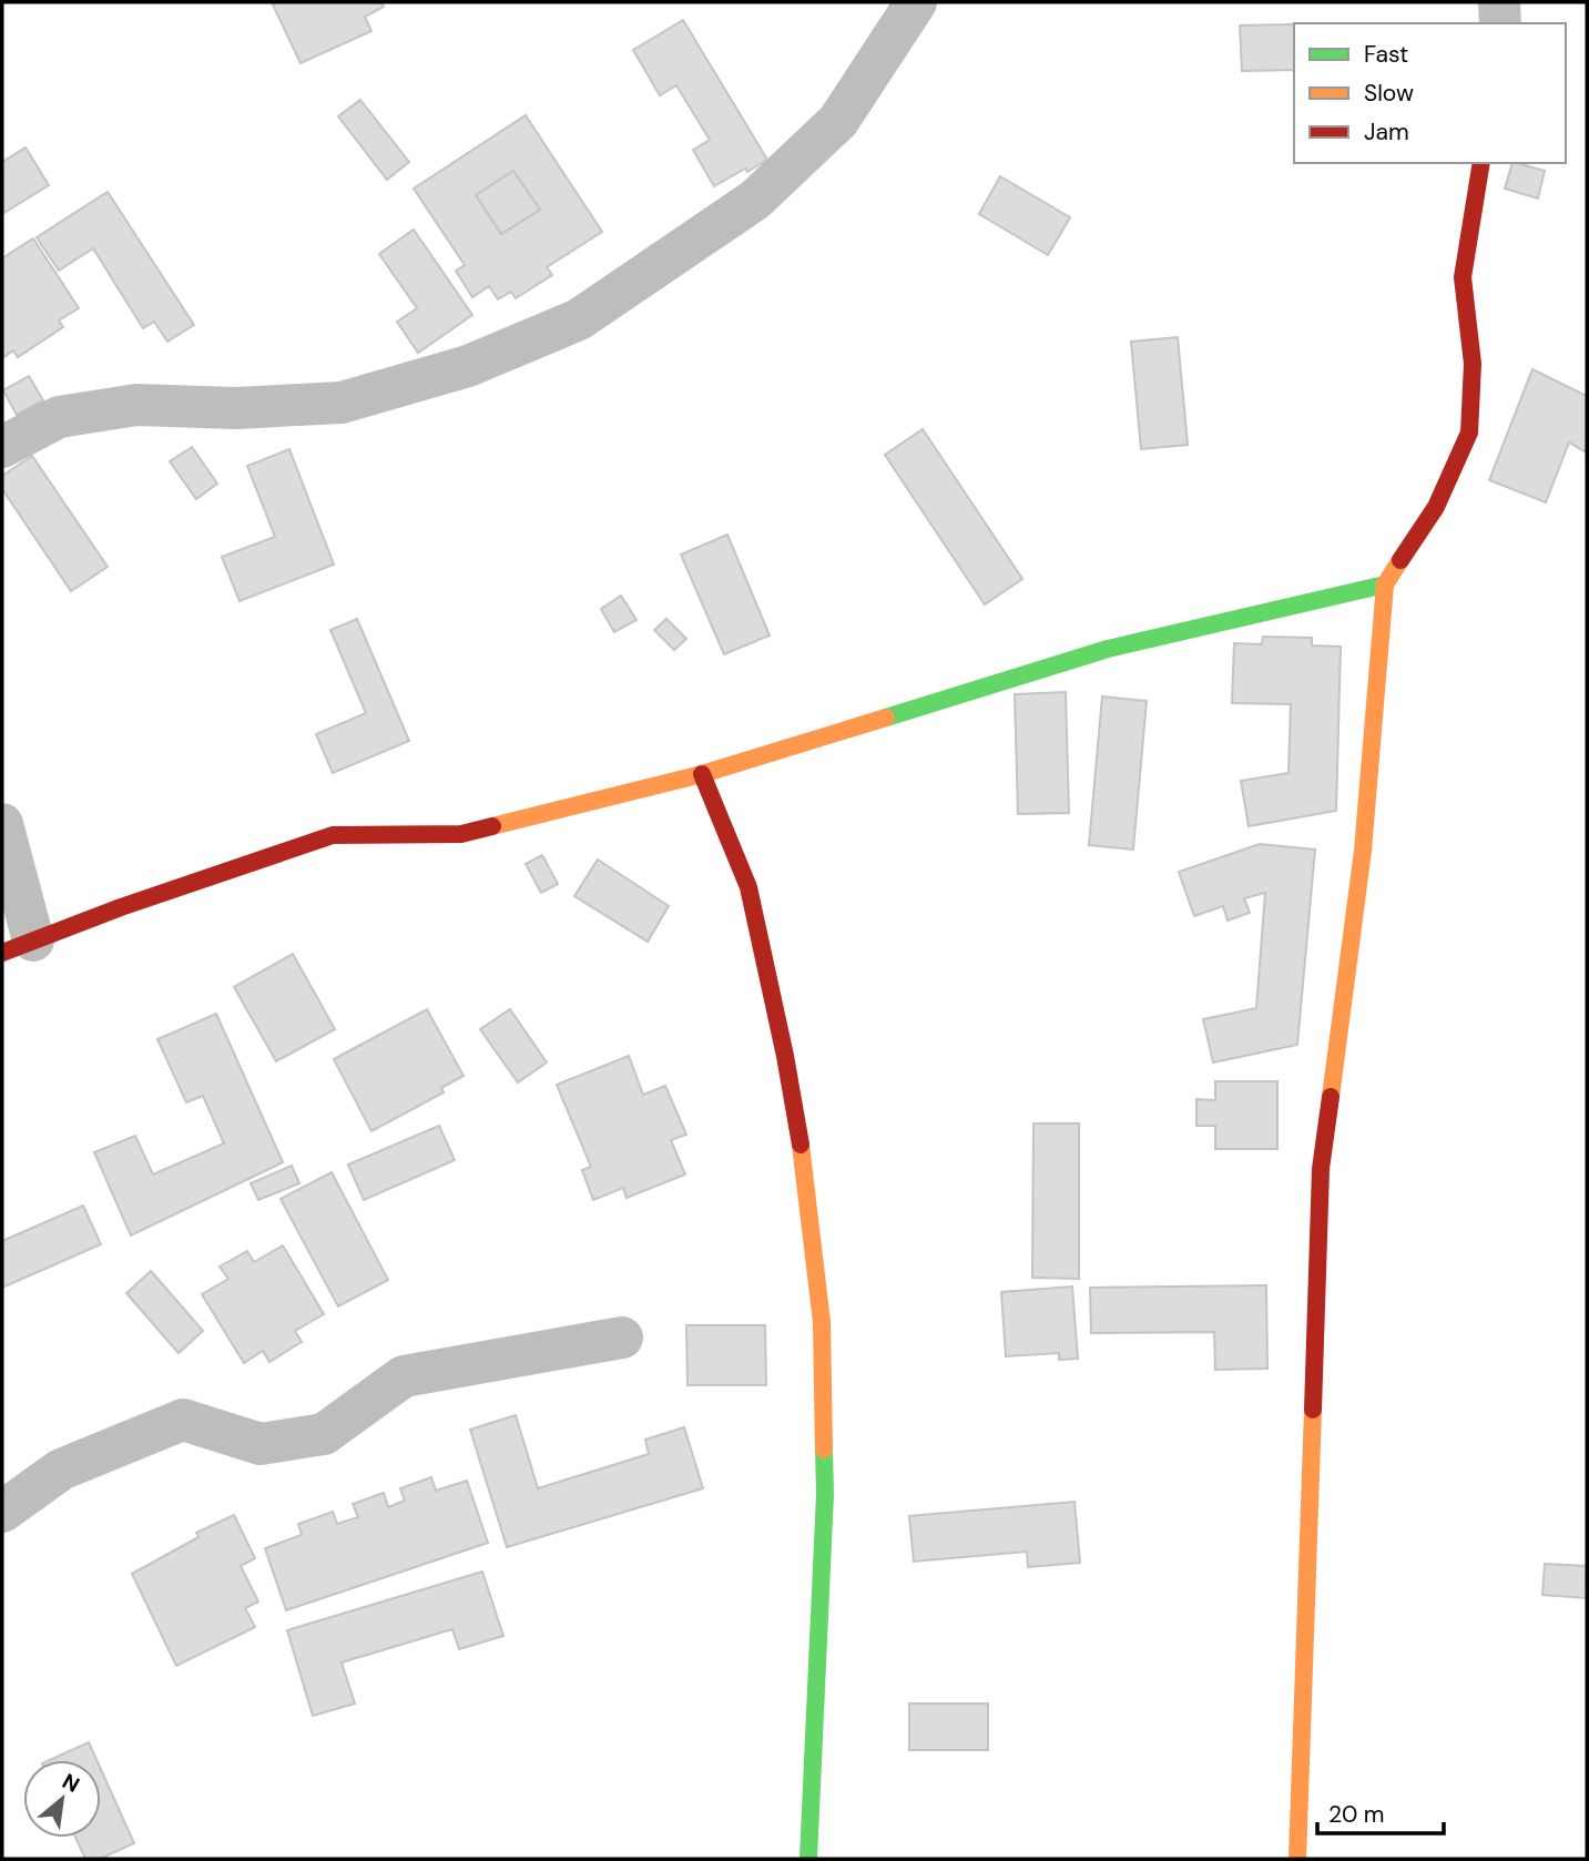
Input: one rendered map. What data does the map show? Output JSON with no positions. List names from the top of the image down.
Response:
{
  "legend": ["Fast", "Slow", "Jam"],
  "scale_bar": "20 m",
  "north": "top right"
}
